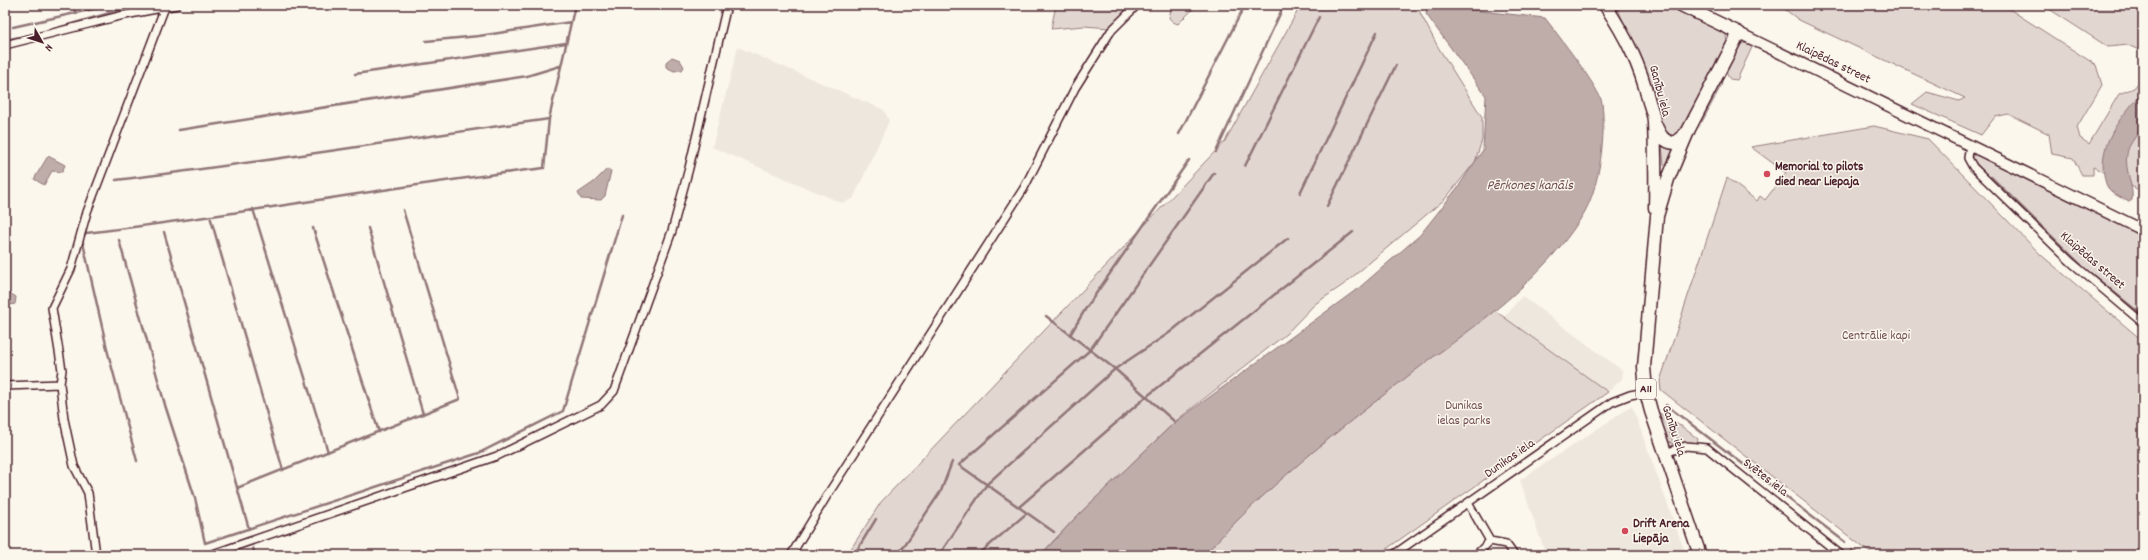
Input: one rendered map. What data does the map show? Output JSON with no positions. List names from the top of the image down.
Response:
{
  "streets": {
    "highway": ["Klaipēdas street", "Ganību iela", "A11"],
    "street": ["Dunikas iela", "Svētes iela"]
  },
  "crossings": [
    ["Klaipēdas street", "Ganību iela"],
    ["Ganību iela", "Dunikas iela"],
    ["Ganību iela", "Svētes iela"]
  ],
  "water": ["Pērkones kanāls"],
  "parks": ["Centrālie kapi", "Dunikas ielas parks"],
  "places": ["Memorial to pilots died near Liepaja", "Drift Arena Liepāja"],
  "north": "bottom right"
}
